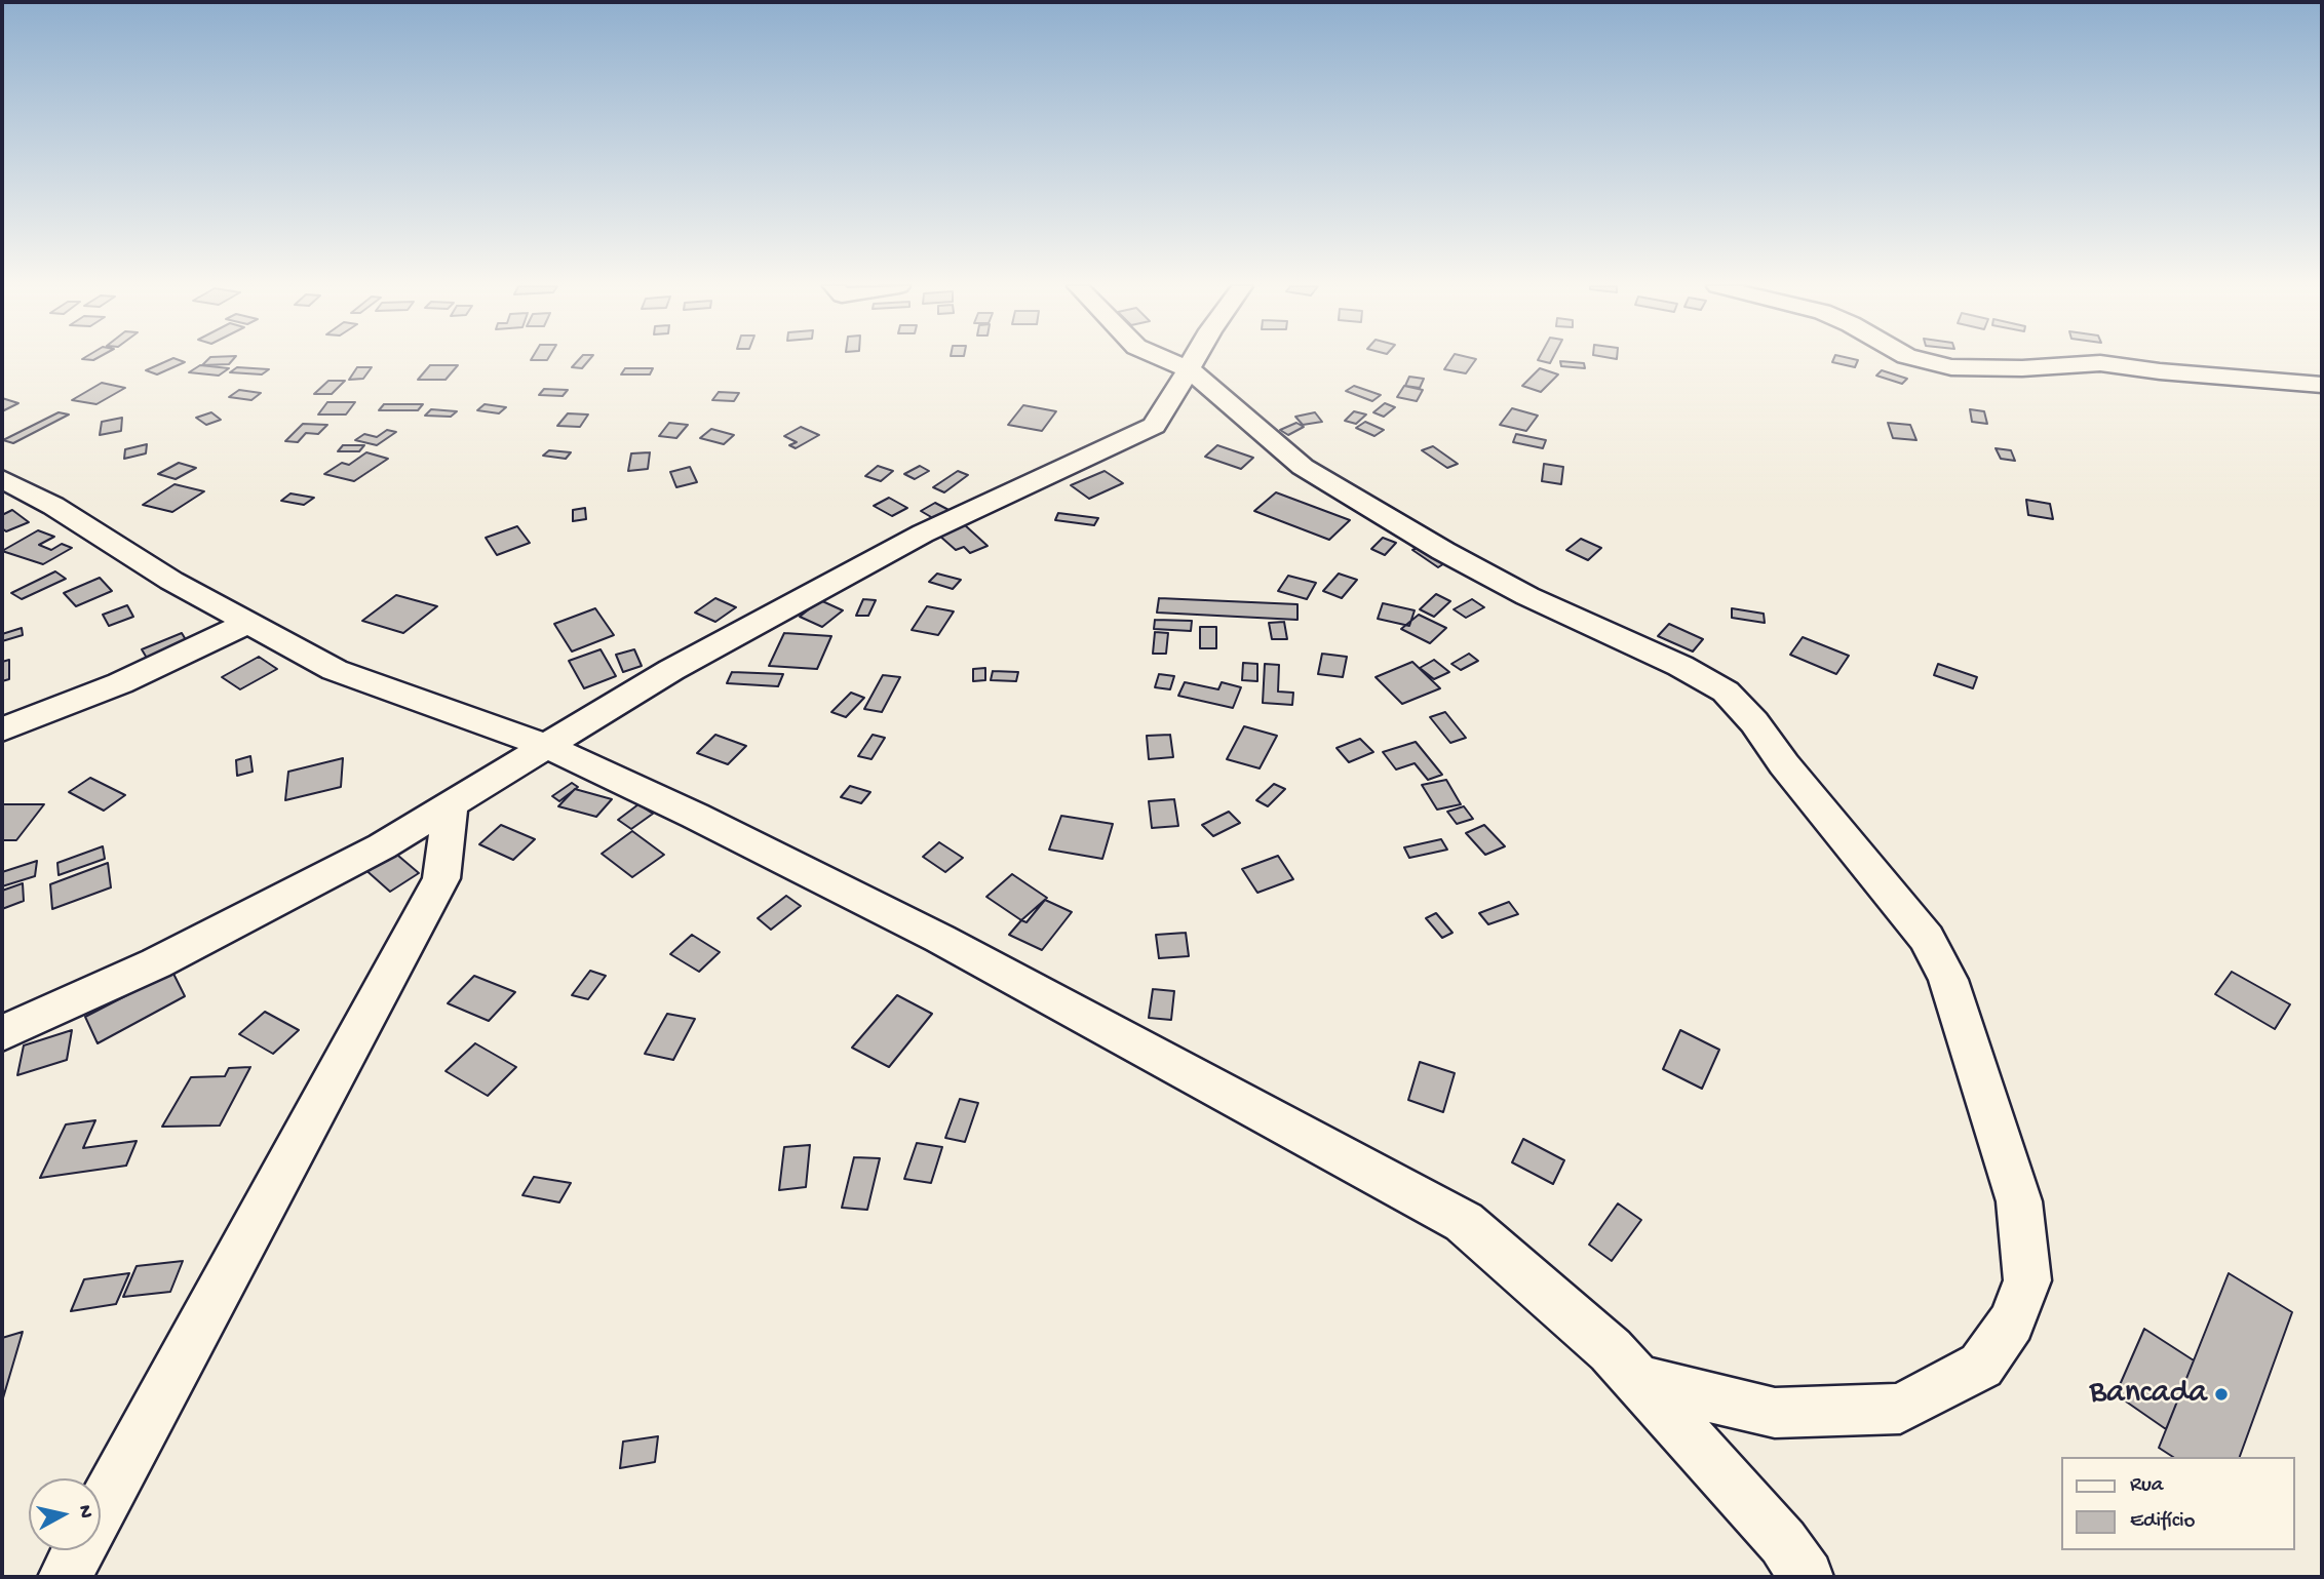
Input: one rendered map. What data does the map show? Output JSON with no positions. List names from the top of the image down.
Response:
{
  "places": ["Bancada"],
  "legend": ["Rua", "Edifício"],
  "north": "right"
}
